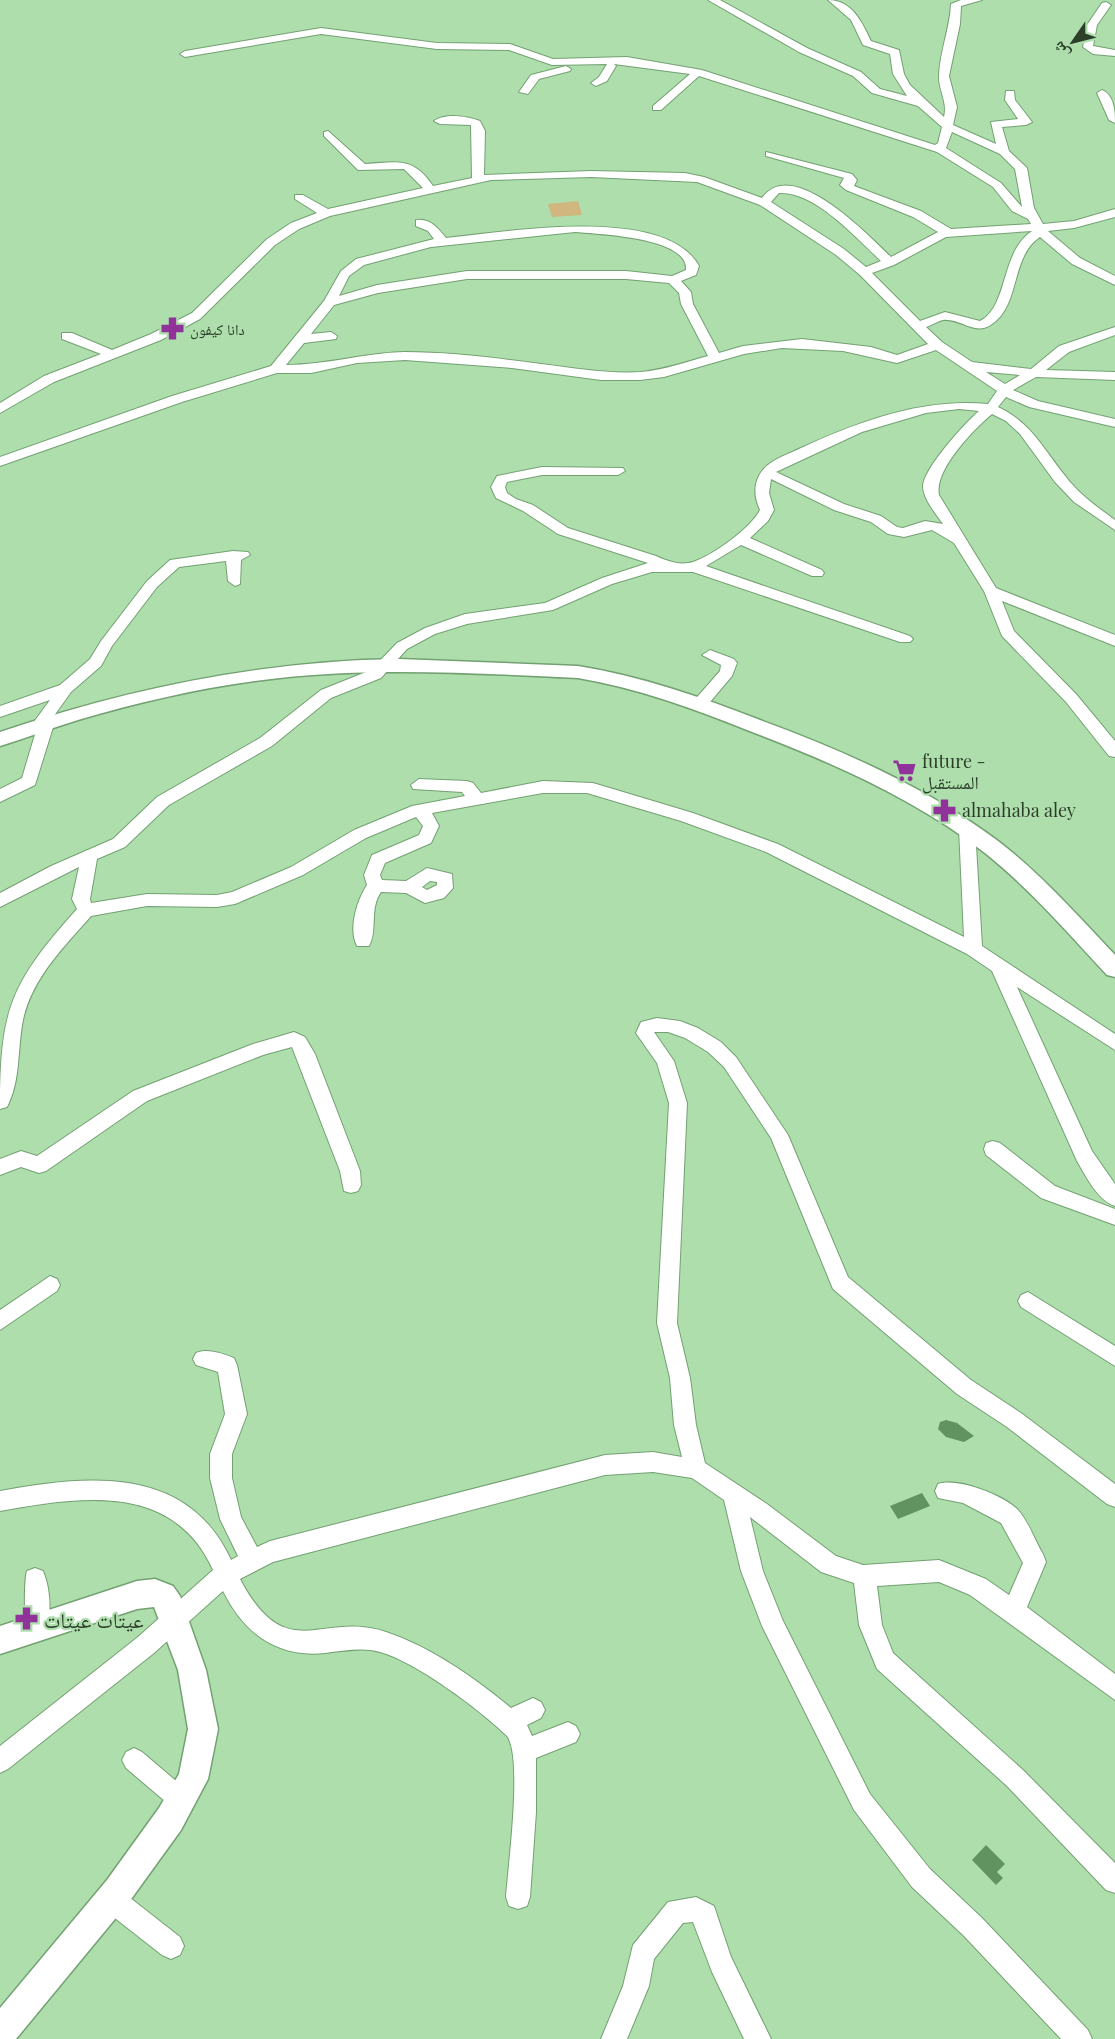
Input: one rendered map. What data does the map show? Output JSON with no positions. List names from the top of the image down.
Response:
{
  "places": {
    "pharmacy": ["دانا كيفون", "almahaba aley", "عيتات عيتات"],
    "supermarket": ["future - المستقبل"]
  },
  "north": "bottom left"
}
